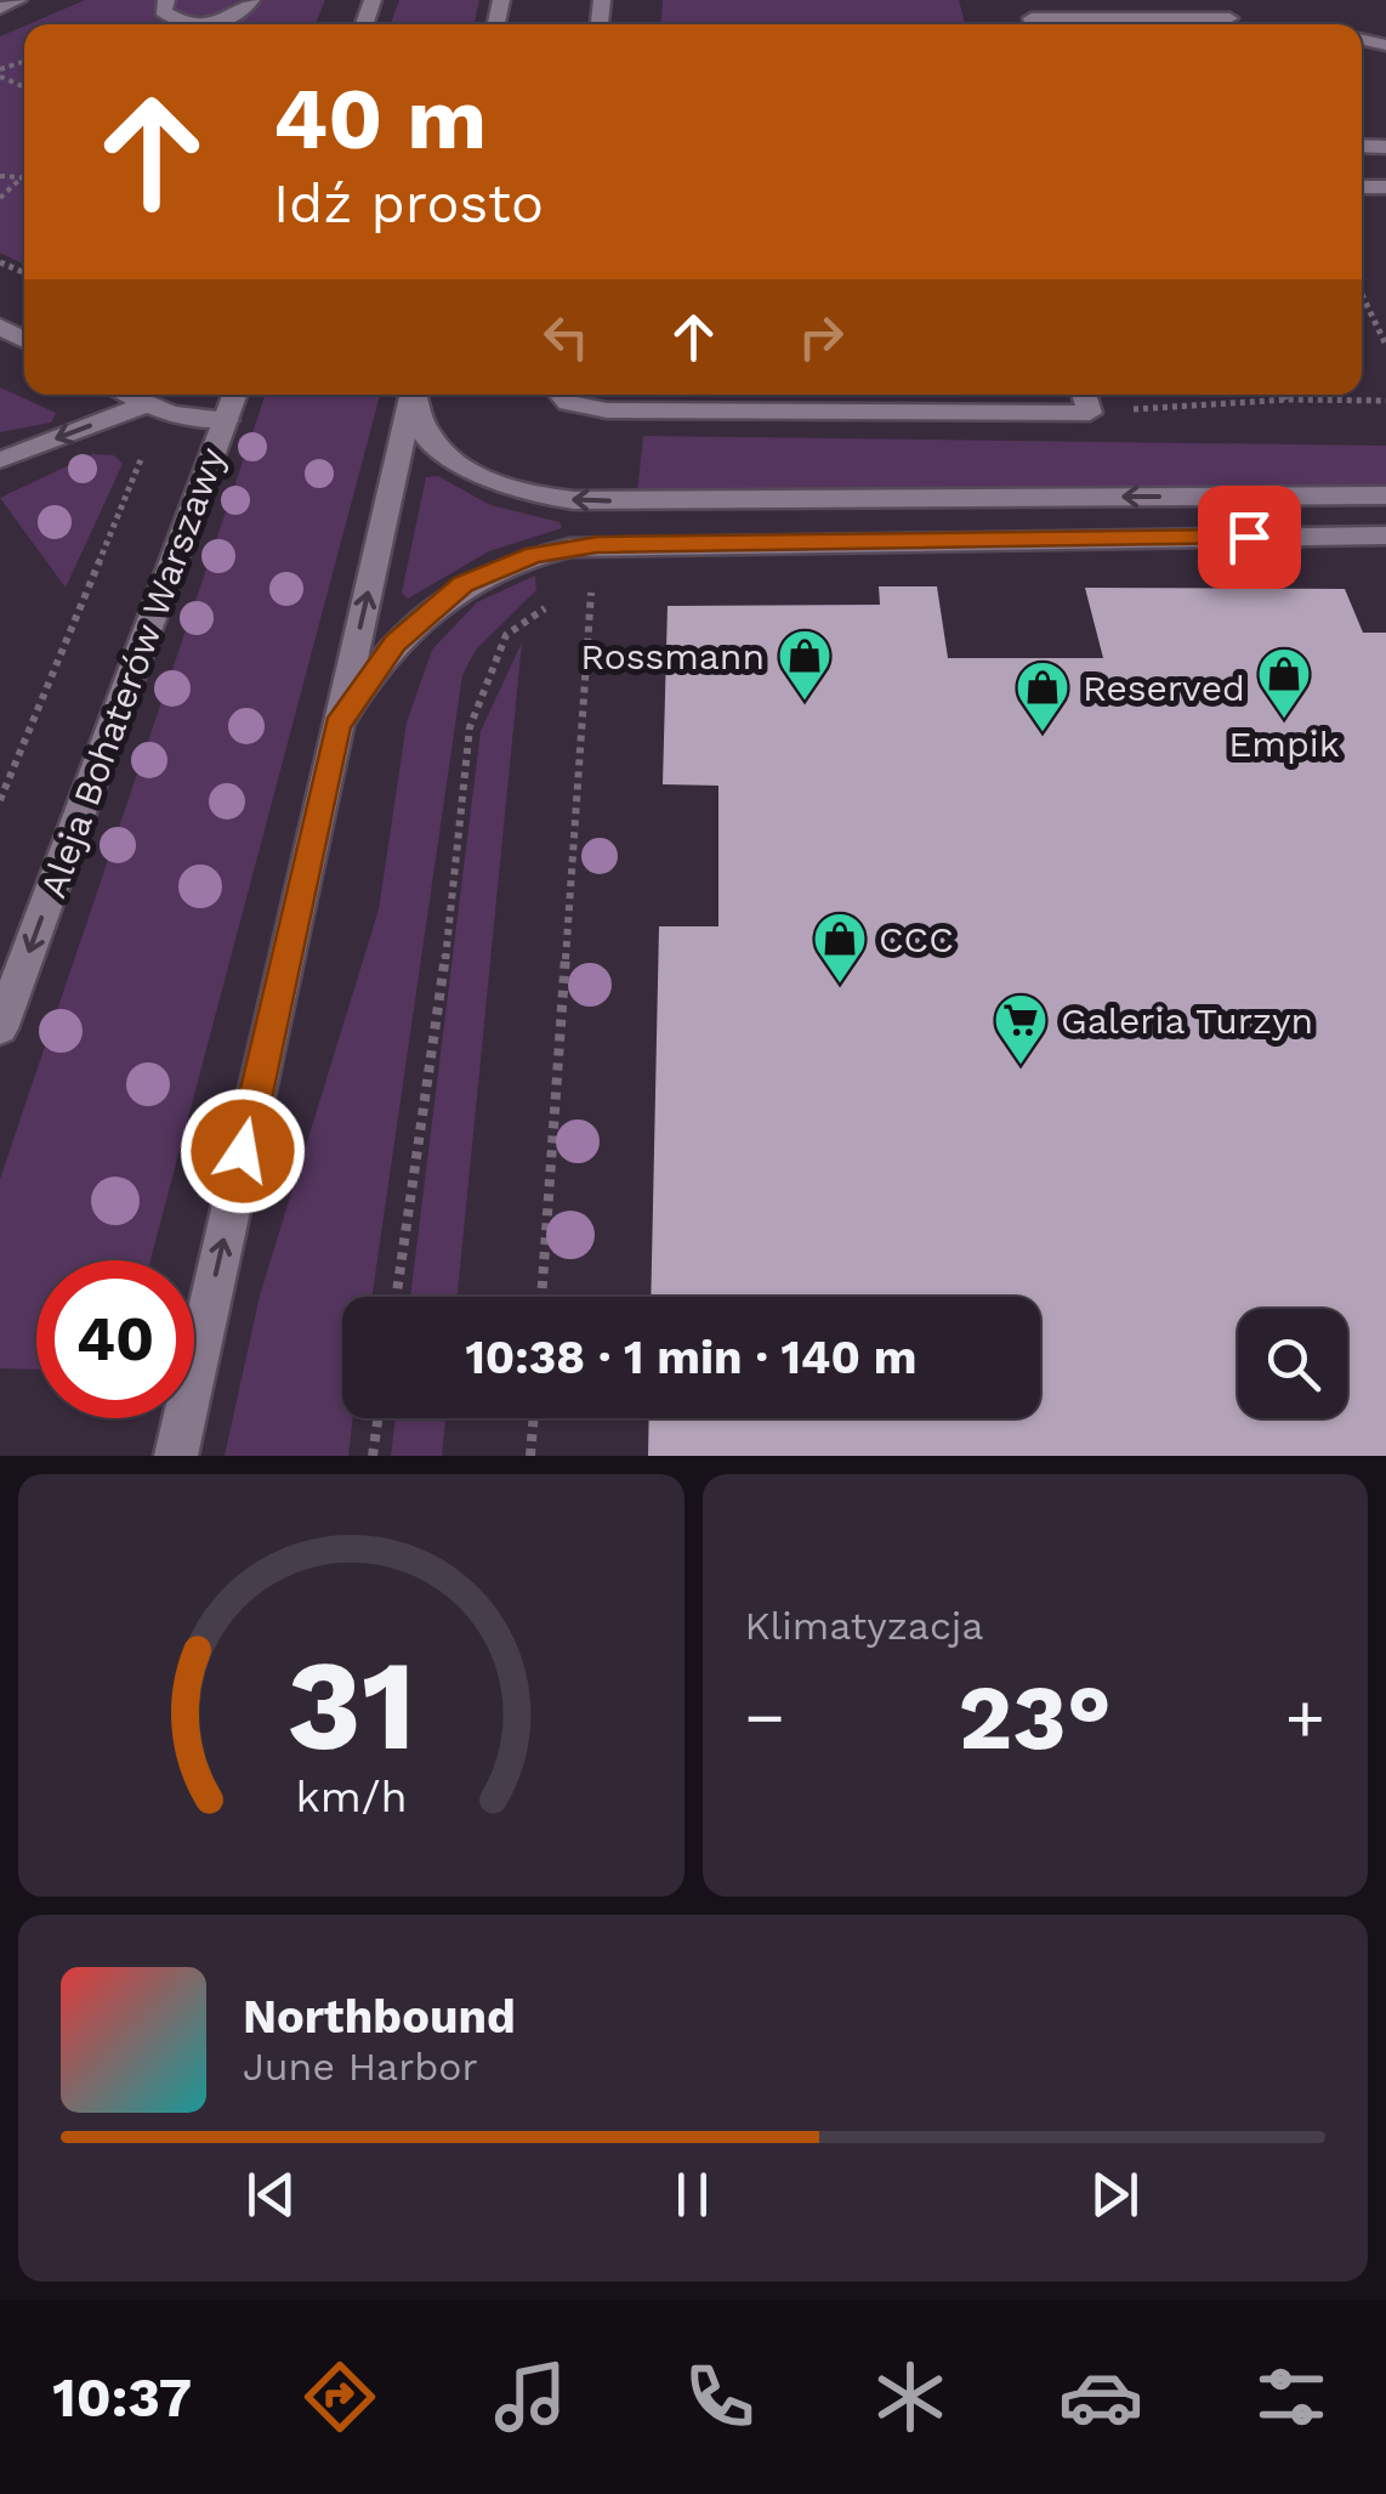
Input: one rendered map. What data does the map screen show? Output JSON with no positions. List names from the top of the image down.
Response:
{
  "streets": {
    "street": ["Aleja Bohaterów Warszawy"]
  },
  "places": {
    "shop": [
      "Rossmann",
      "Empik",
      "Reserved",
      "CCC"
    ],
    "supermarket": ["Galeria Turzyn"]
  },
  "page": {
    "turn": ["40 m", "Idź prosto"],
    "limit": "40",
    "trip": "10:38 · 1 min · 140 m",
    "tile": "Klimatyzacja",
    "heat": ["−", "23°", "+"],
    "song": ["Northbound", "June Harbor"],
    "tabs": "10:37",
    "gauge": ["31", "km/h"]
  }
}
